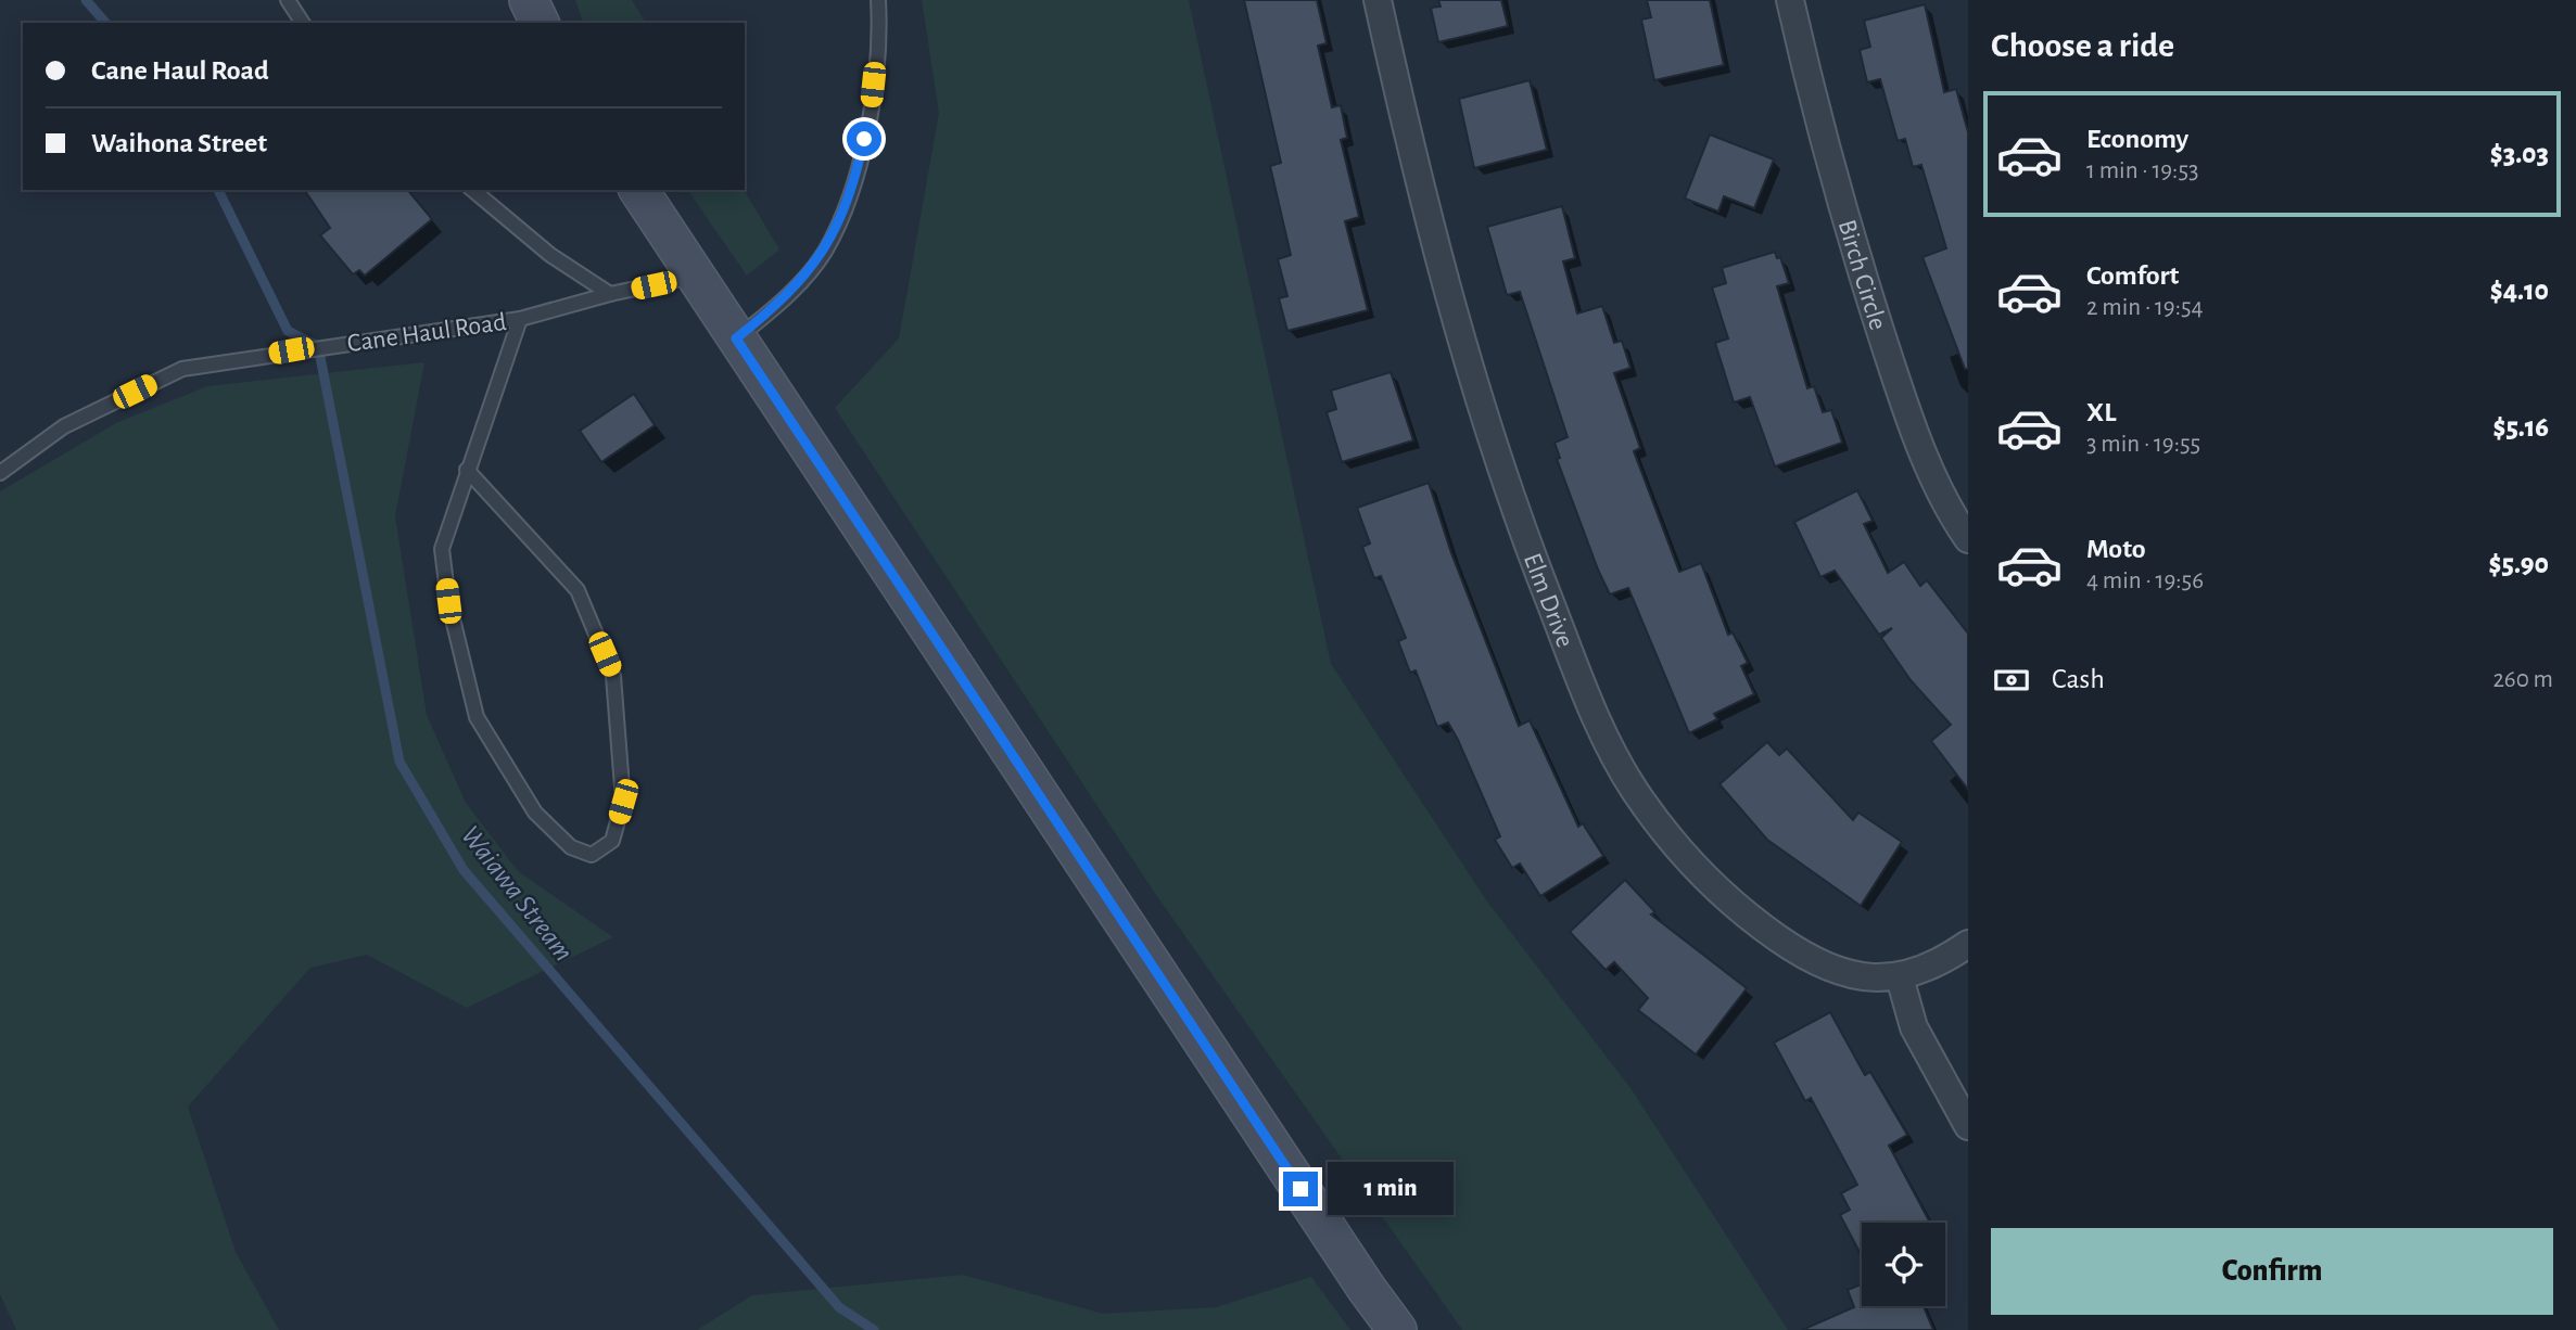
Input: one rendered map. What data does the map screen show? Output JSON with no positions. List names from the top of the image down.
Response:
{
  "streets": {
    "street": ["Birch Circle", "Elm Drive"],
    "lane": ["Cane Haul Road"]
  },
  "water": ["Waiawa Stream"],
  "page": {
    "heading": "Choose a ride",
    "banner": ["Cane Haul Road", "Waihona Street"],
    "list": [
      {
        "name": "Economy",
        "note": "1 min · 19:53",
        "value": "$3.03"
      },
      {
        "name": "Comfort",
        "note": "2 min · 19:54",
        "value": "$4.10"
      },
      {
        "name": "XL",
        "note": "3 min · 19:55",
        "value": "$5.16"
      },
      {
        "name": "Moto",
        "note": "4 min · 19:56",
        "value": "$5.90"
      }
    ],
    "pay": ["Cash", "260 m"],
    "bubble": "1 min",
    "buttons": "Confirm"
  }
}
